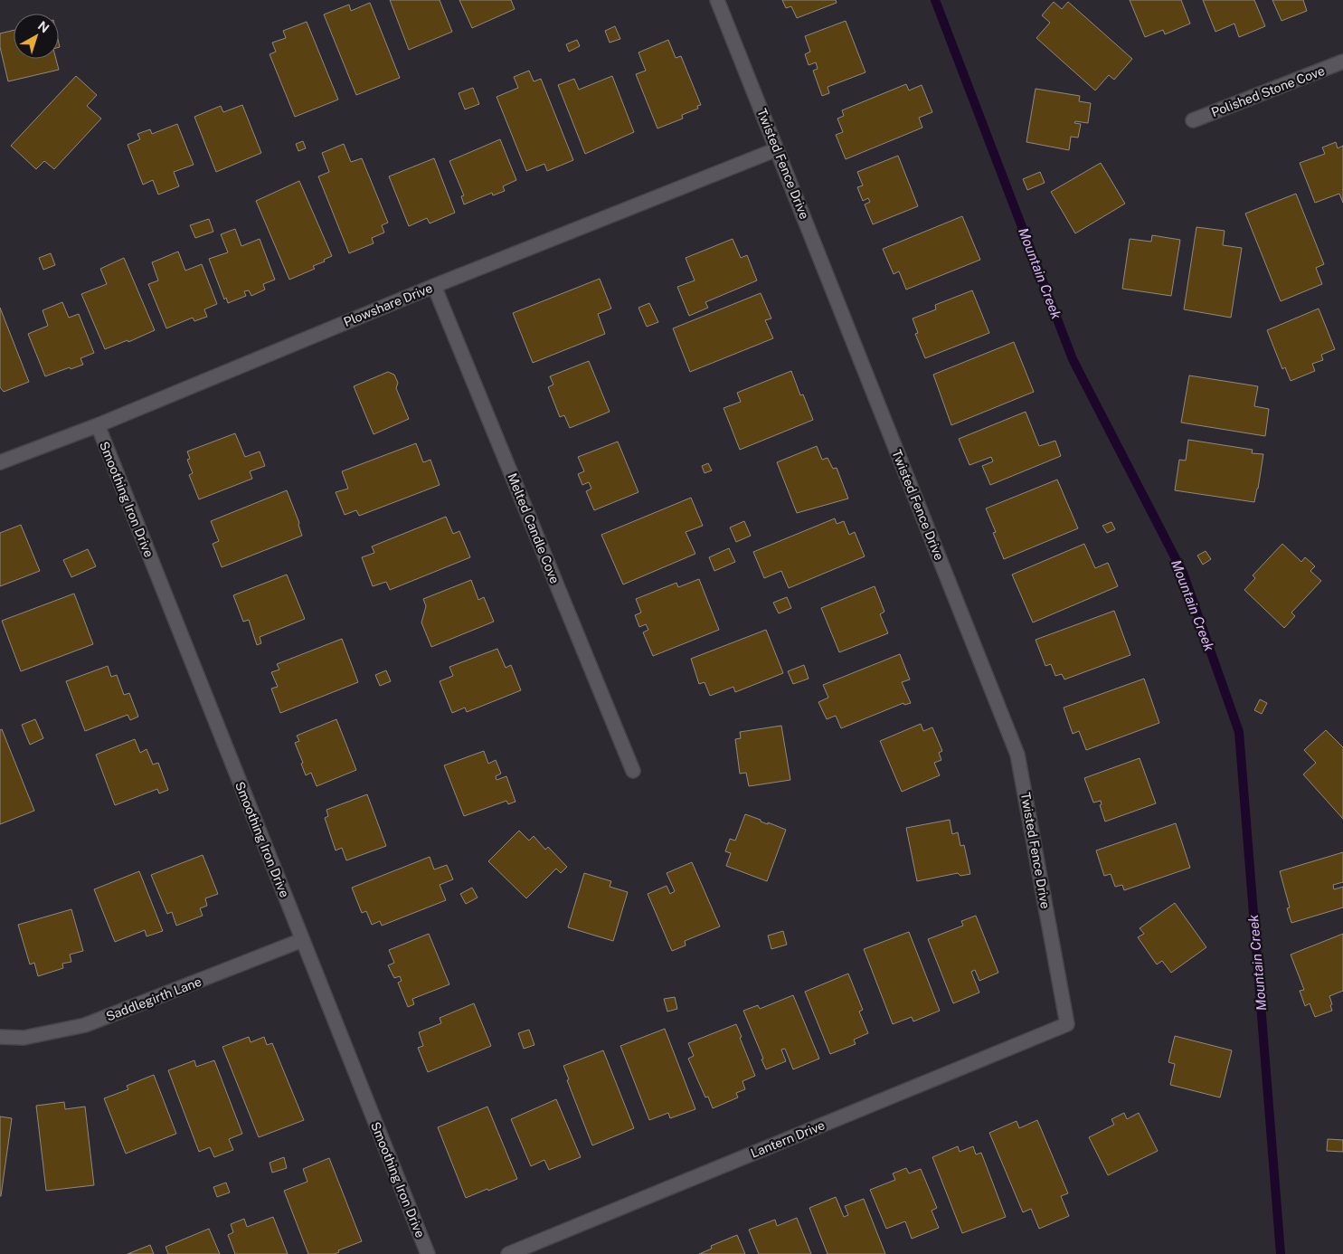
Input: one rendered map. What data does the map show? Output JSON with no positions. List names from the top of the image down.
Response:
{
  "streets": {
    "street": [
      "Polished Stone Cove",
      "Twisted Fence Drive",
      "Plowshare Drive",
      "Smoothing Iron Drive",
      "Melted Candle Cove",
      "Saddlegirth Lane",
      "Lantern Drive"
    ]
  },
  "crossings": [
    ["Twisted Fence Drive", "Plowshare Drive"],
    ["Twisted Fence Drive", "Lantern Drive"],
    ["Plowshare Drive", "Smoothing Iron Drive"],
    ["Plowshare Drive", "Melted Candle Cove"],
    ["Smoothing Iron Drive", "Saddlegirth Lane"]
  ],
  "water": ["Mountain Creek"],
  "north": "top right"
}
